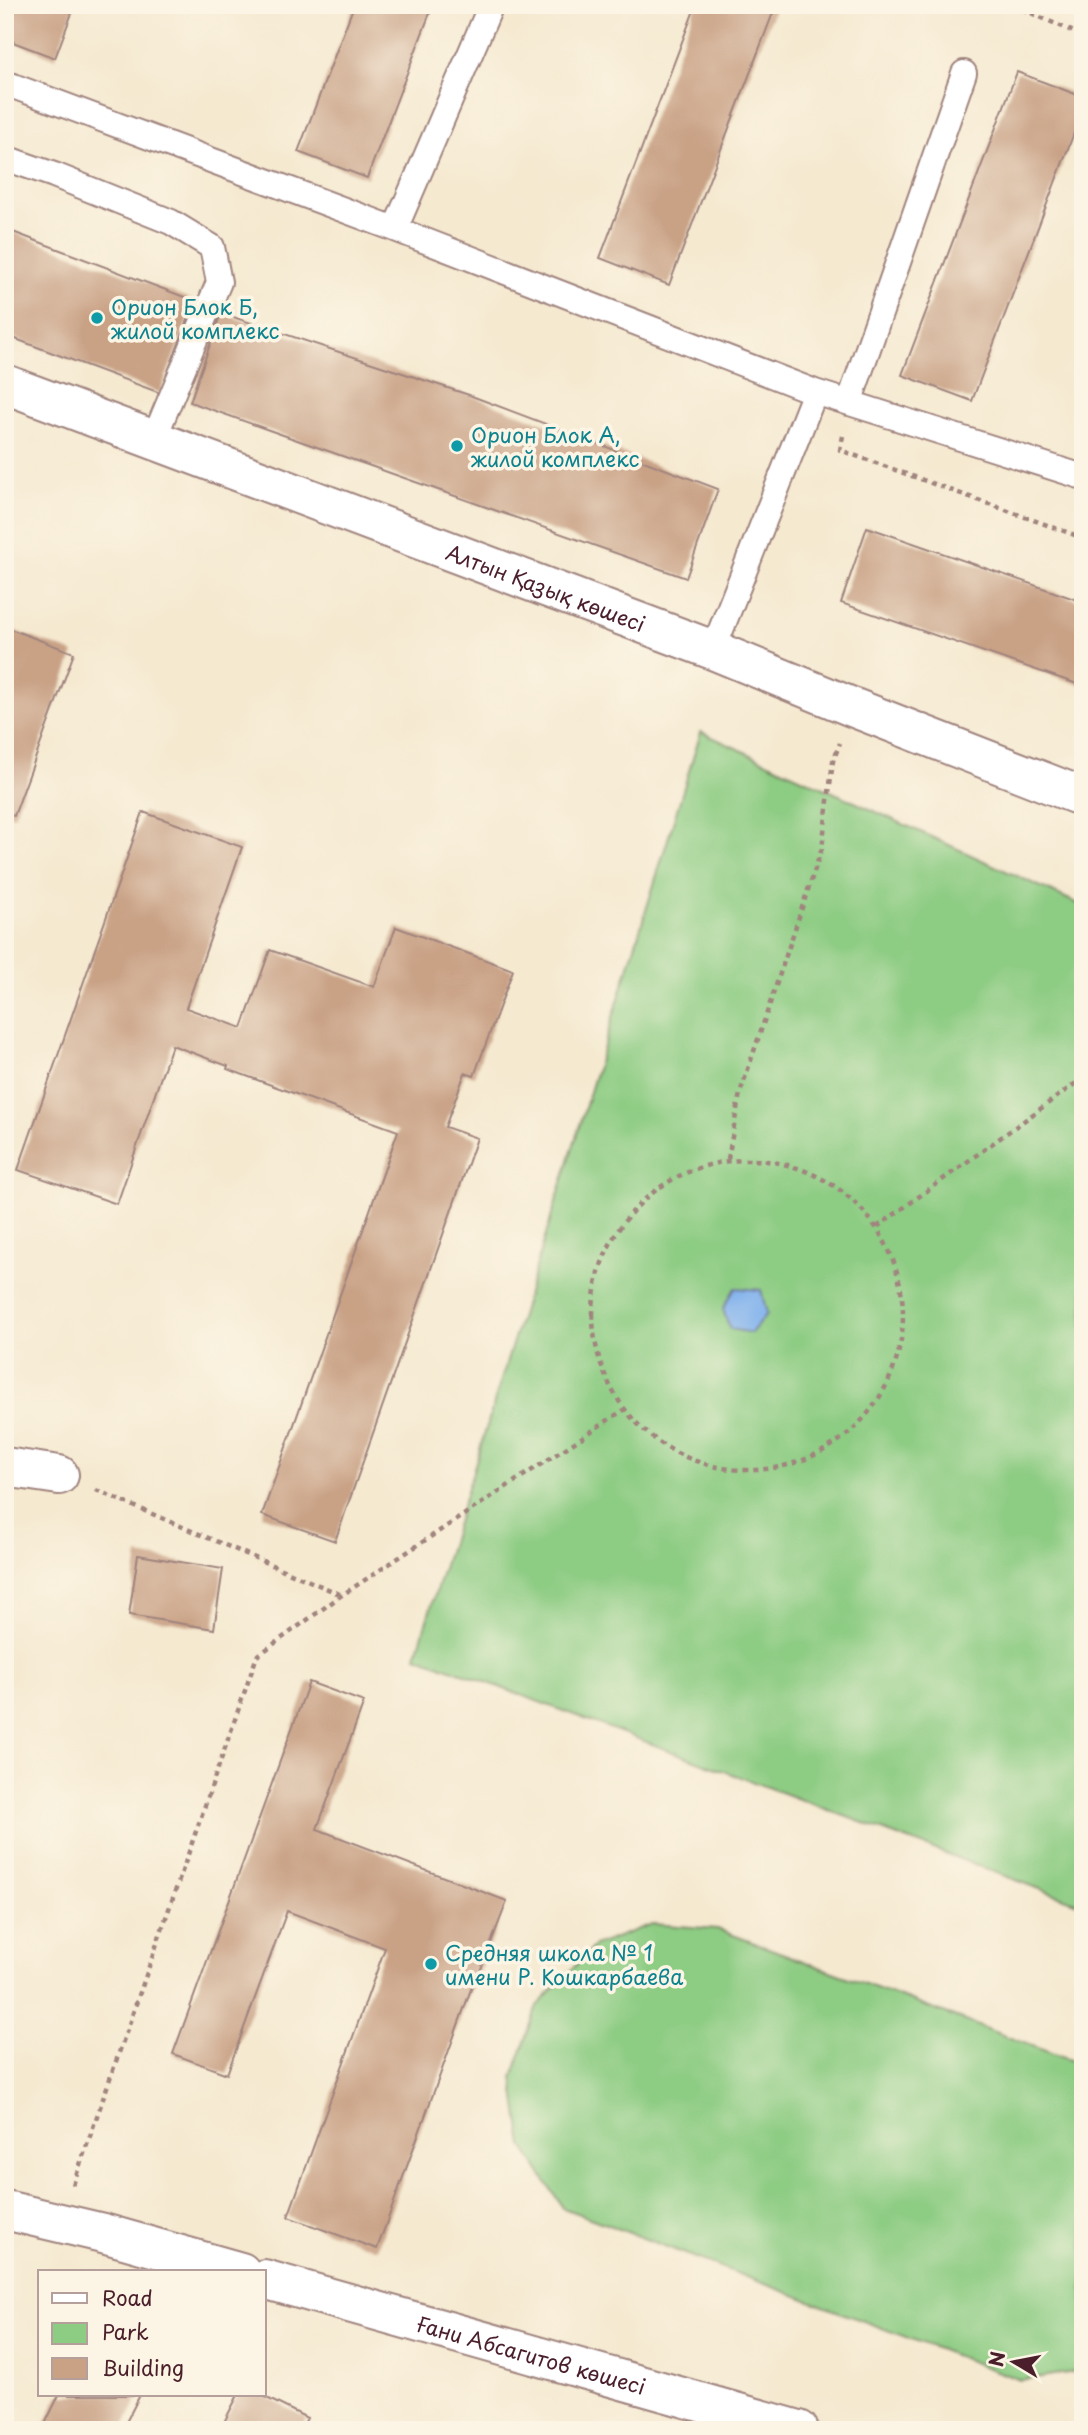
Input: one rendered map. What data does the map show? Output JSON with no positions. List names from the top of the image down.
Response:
{
  "streets": {
    "street": ["Алтын Қазық көшесі", "Ғани Абсагитов көшесі"]
  },
  "places": ["Орион Блок Б, жилой комплекс", "Орион Блок А, жилой комплекс", "Средняя школа № 1 имени Р. Кошкарбаева"],
  "legend": ["Road", "Park", "Building"],
  "north": "left"
}
